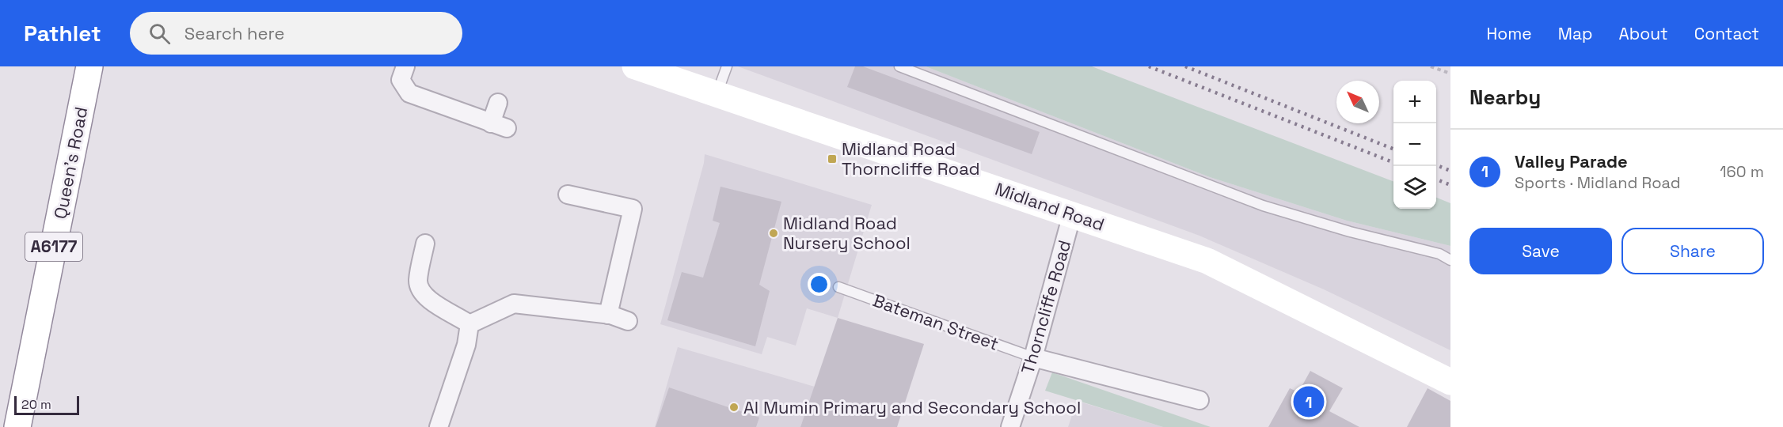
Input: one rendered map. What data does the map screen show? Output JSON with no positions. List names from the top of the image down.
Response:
{
  "streets": {
    "main road": ["Queen's Road", "Midland Road", "A6177"],
    "street": ["Thorncliffe Road"],
    "lane": ["Bateman Street"]
  },
  "crossings": [
    ["Midland Road", "Thorncliffe Road"],
    ["Thorncliffe Road", "Bateman Street"]
  ],
  "places": {
    "transit": ["Midland Road Thorncliffe Road"],
    "other": ["Midland Road Nursery School", "Al Mumin Primary and Secondary School"]
  },
  "scale_bar": "20 m",
  "north": "top left",
  "page": {
    "header": "Pathlet",
    "search": "Search here",
    "nav": [
      "Home",
      "Map",
      "About",
      "Contact"
    ],
    "heading": "Nearby",
    "map_buttons": ["+", "−"],
    "list": [
      {
        "mark": "1",
        "name": "Valley Parade",
        "note": "Sports · Midland Road",
        "value": "160 m"
      }
    ],
    "buttons": ["Save", "Share"],
    "pins": "1",
    "scale": "20 m"
  }
}
